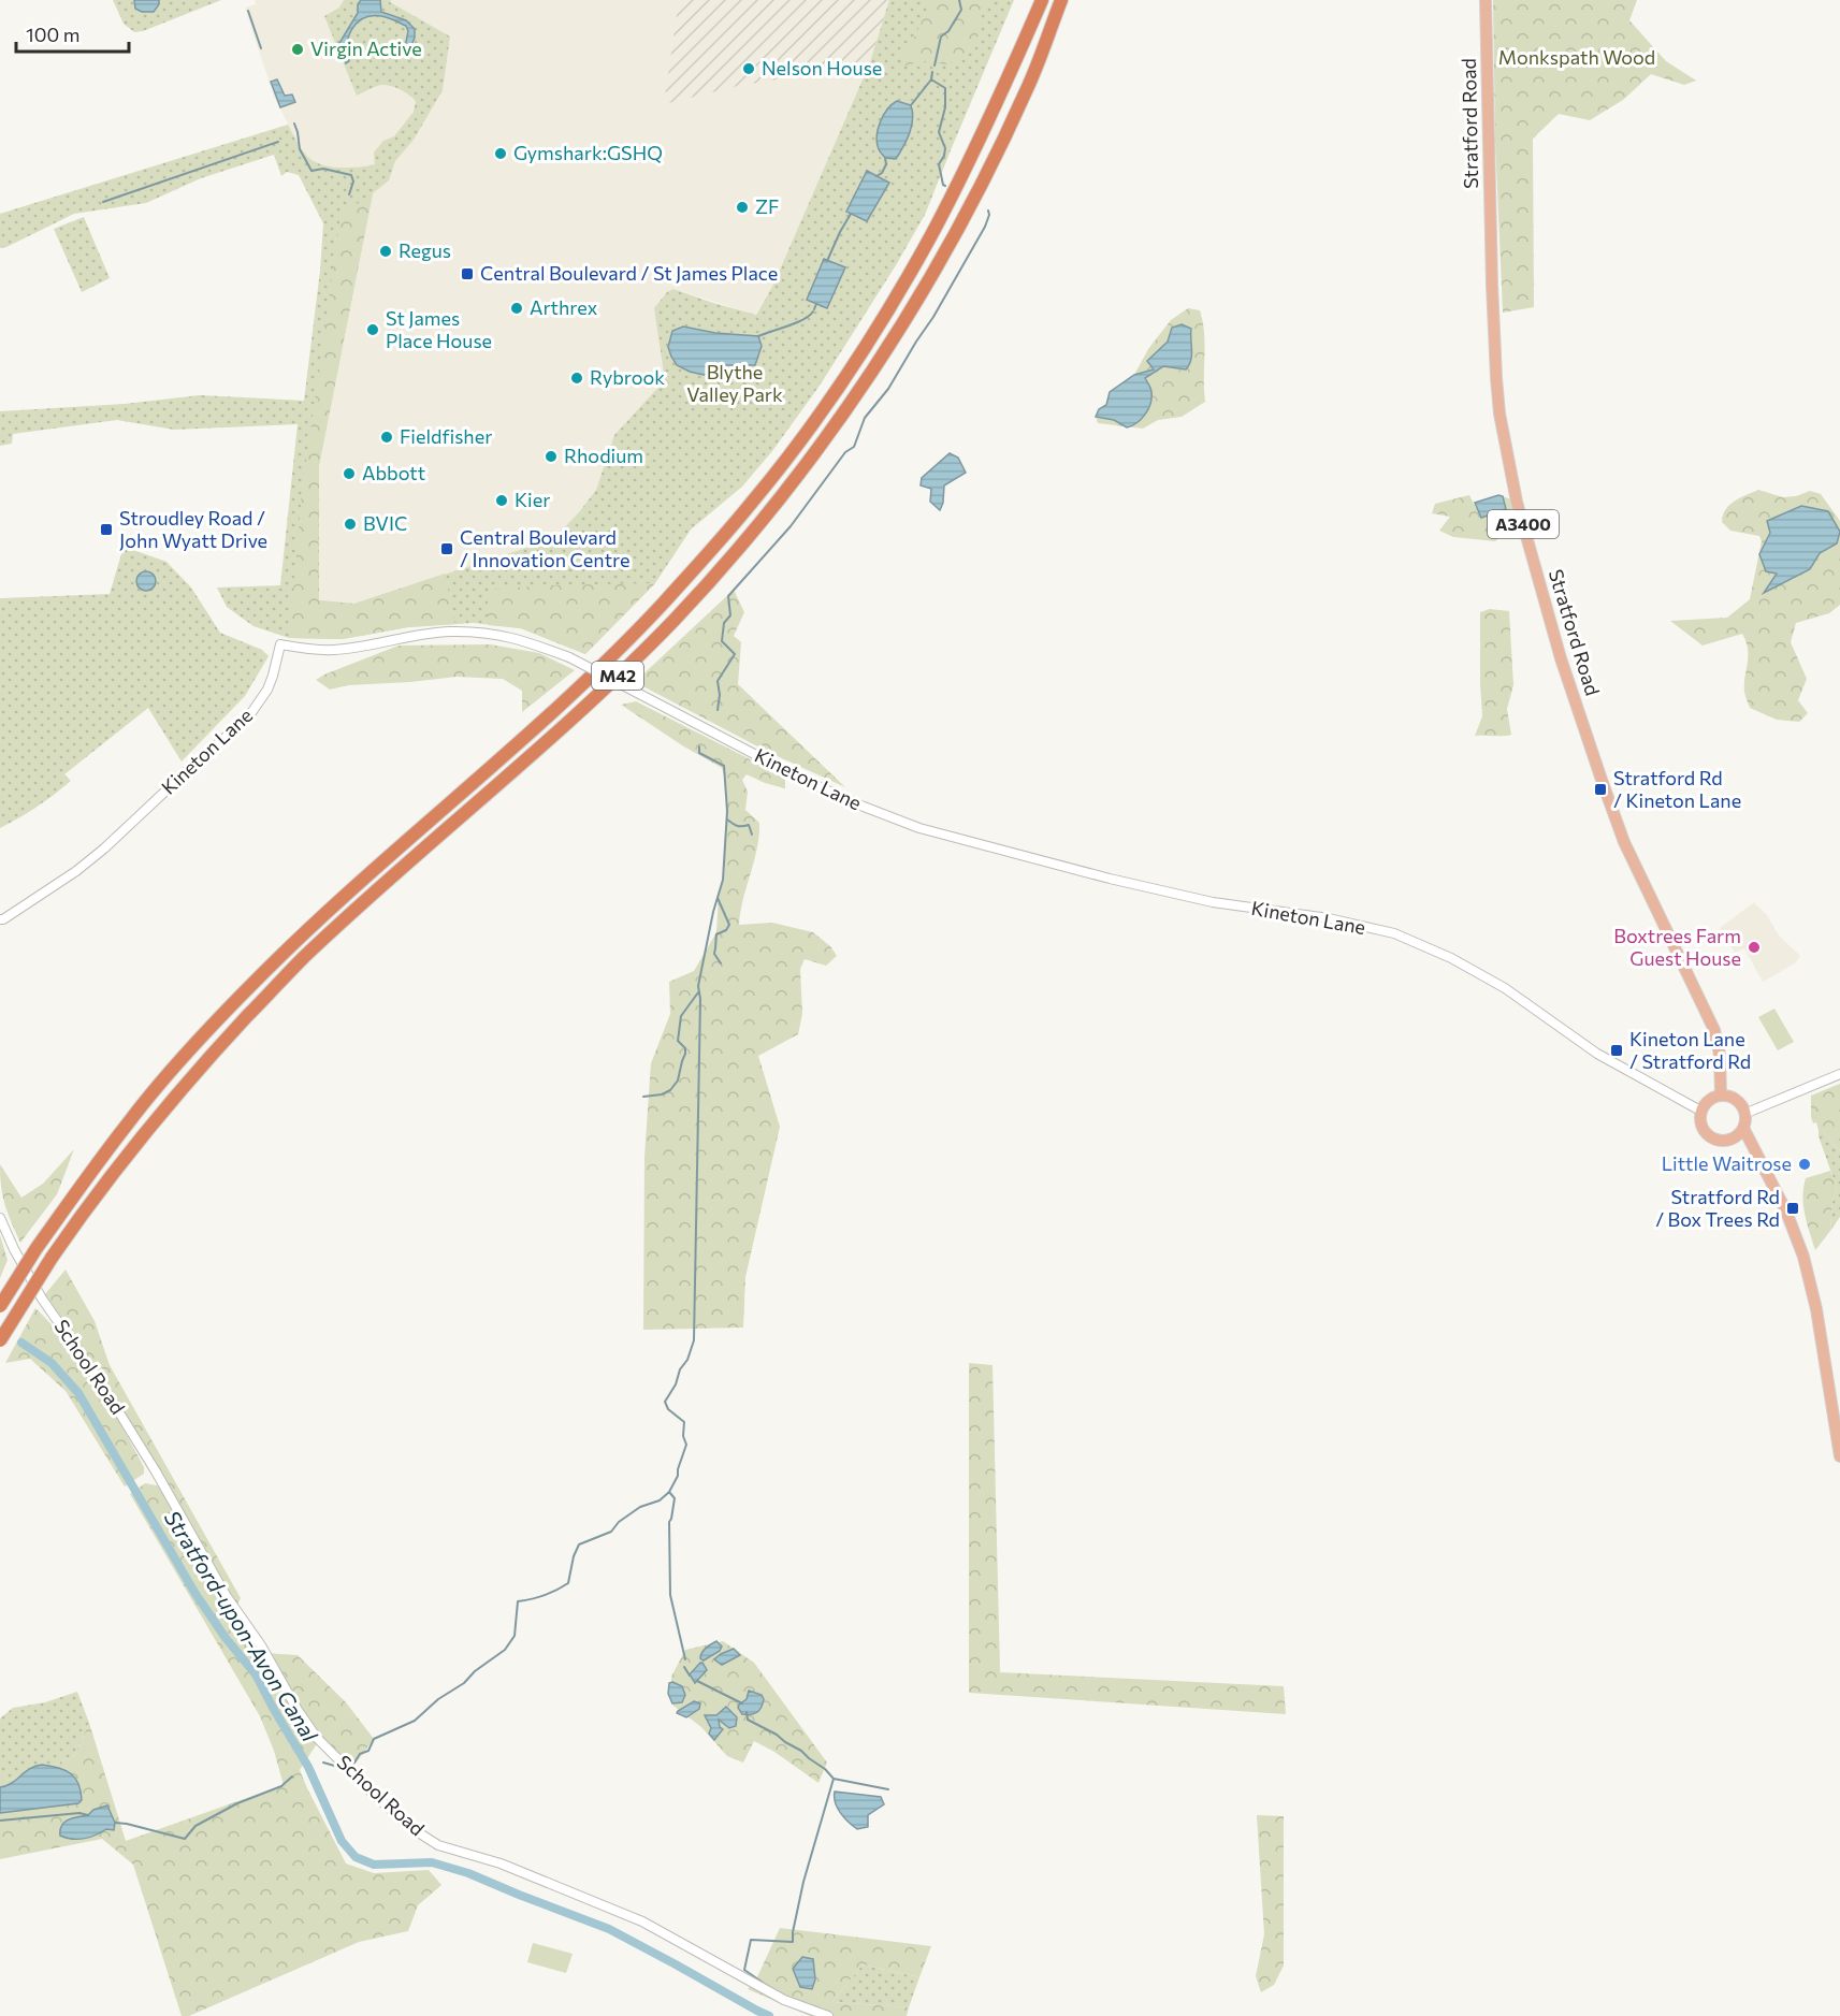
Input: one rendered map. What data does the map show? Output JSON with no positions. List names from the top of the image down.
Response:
{
  "streets": {
    "highway": ["M42"],
    "main road": ["Stratford Road", "A3400"],
    "street": ["Kineton Lane", "School Road"]
  },
  "crossings": [
    ["Stratford Road", "Kineton Lane"]
  ],
  "water": ["Stratford-upon-Avon Canal"],
  "parks": ["Monkspath Wood", "Blythe Valley Park"],
  "places": {
    "other": [
      "Virgin Active",
      "Nelson House",
      "Gymshark:GSHQ",
      "ZF",
      "Regus",
      "Arthrex",
      "St James Place House",
      "Rybrook",
      "Fieldfisher",
      "Rhodium",
      "Abbott",
      "Kier",
      "BVIC",
      "Boxtrees Farm Guest House",
      "Little Waitrose"
    ],
    "transit": [
      "Central Boulevard / St James Place",
      "Stroudley Road / John Wyatt Drive",
      "Central Boulevard / Innovation Centre",
      "Stratford Rd / Kineton Lane",
      "Kineton Lane / Stratford Rd",
      "Stratford Rd / Box Trees Rd"
    ]
  },
  "scale_bar": "100 m"
}
